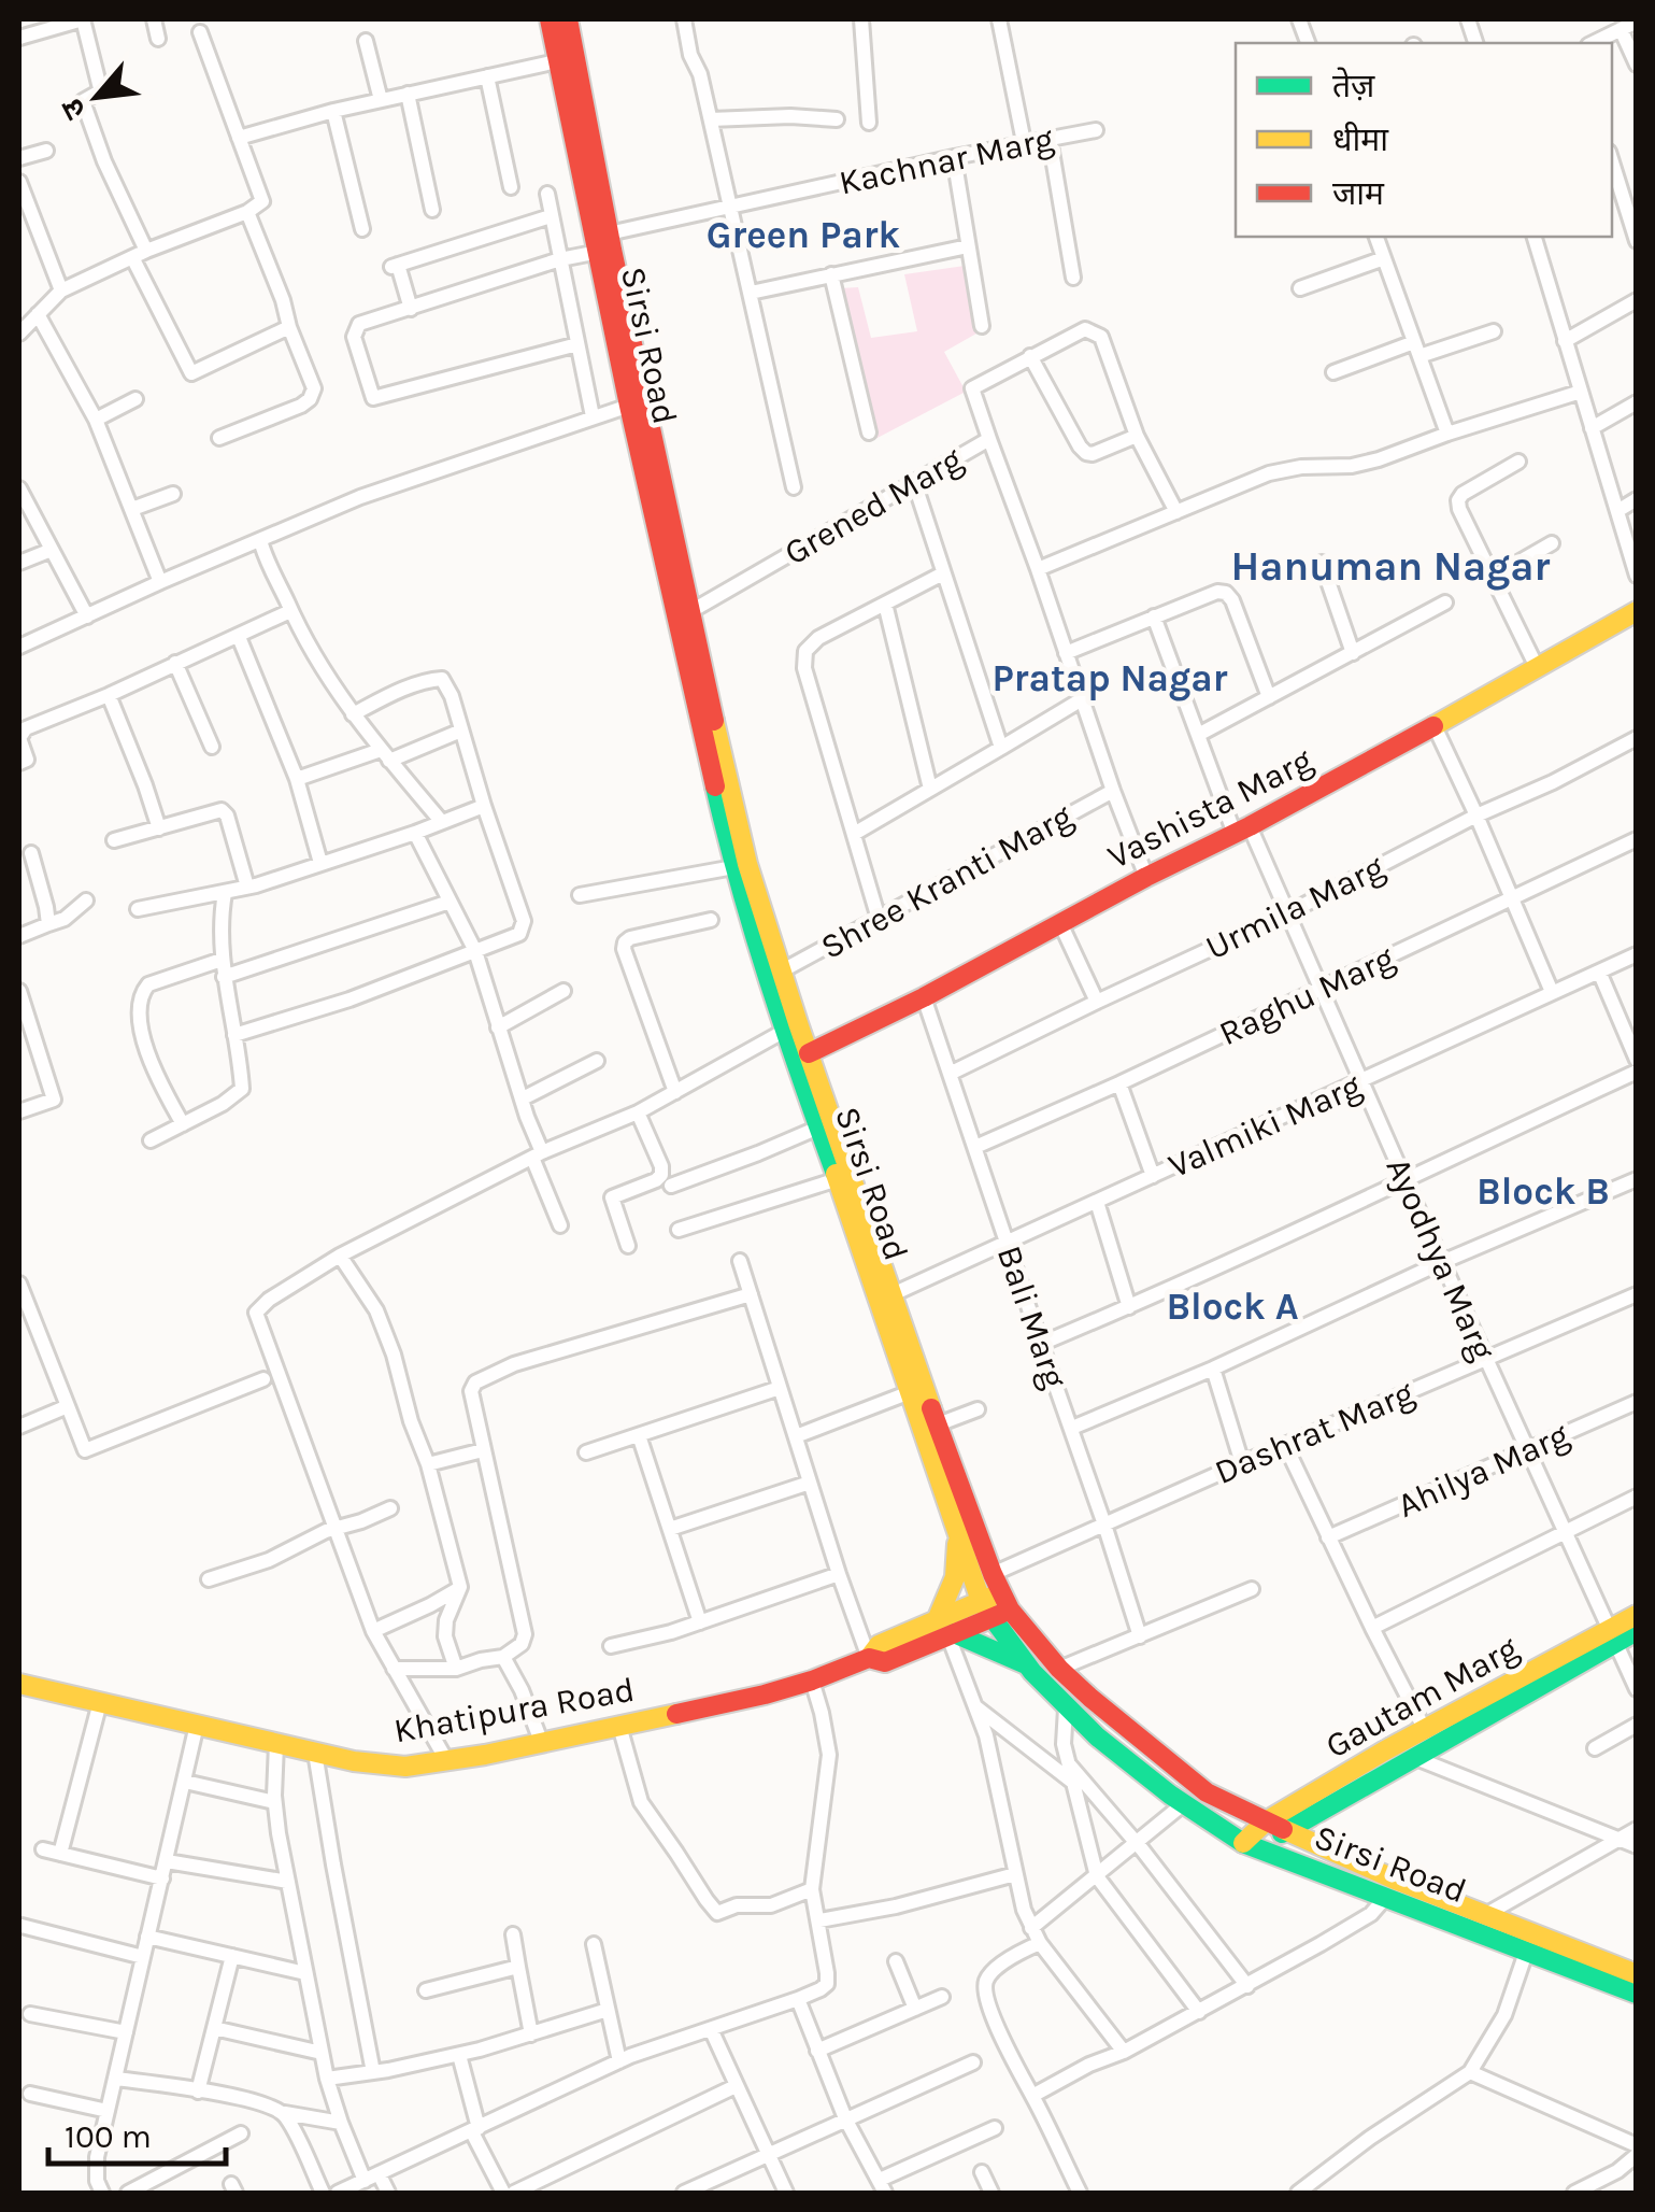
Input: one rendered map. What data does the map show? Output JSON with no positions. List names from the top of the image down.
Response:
{
  "streets": {
    "street": [
      "Kachnar Marg",
      "Sirsi Road",
      "Grened Marg",
      "Vashista Marg",
      "Shree Kranti Marg",
      "Urmila Marg",
      "Raghu Marg",
      "Valmiki Marg",
      "Ayodhya Marg",
      "Bali Marg",
      "Dashrat Marg",
      "Ahilya Marg",
      "Gautam Marg",
      "Khatipura Road"
    ]
  },
  "crossings": [
    ["Kachnar Marg", "Sirsi Road"],
    ["Sirsi Road", "Grened Marg"],
    ["Sirsi Road", "Vashista Marg"],
    ["Sirsi Road", "Shree Kranti Marg"],
    ["Sirsi Road", "Valmiki Marg"],
    ["Sirsi Road", "Dashrat Marg"],
    ["Sirsi Road", "Gautam Marg"],
    ["Sirsi Road", "Khatipura Road"],
    ["Grened Marg", "Vashista Marg"],
    ["Grened Marg", "Shree Kranti Marg"],
    ["Vashista Marg", "Ayodhya Marg"],
    ["Vashista Marg", "Bali Marg"],
    ["Urmila Marg", "Ayodhya Marg"],
    ["Urmila Marg", "Bali Marg"],
    ["Raghu Marg", "Ayodhya Marg"],
    ["Raghu Marg", "Bali Marg"],
    ["Valmiki Marg", "Ayodhya Marg"],
    ["Valmiki Marg", "Bali Marg"],
    ["Ayodhya Marg", "Dashrat Marg"],
    ["Ayodhya Marg", "Ahilya Marg"],
    ["Ayodhya Marg", "Gautam Marg"],
    ["Bali Marg", "Dashrat Marg"],
    ["Dashrat Marg", "Khatipura Road"]
  ],
  "districts": [
    "Green Park",
    "Hanuman Nagar",
    "Pratap Nagar",
    "Block B",
    "Block A"
  ],
  "legend": ["तेज़", "धीमा", "जाम"],
  "scale_bar": "100 m",
  "north": "bottom left"
}
